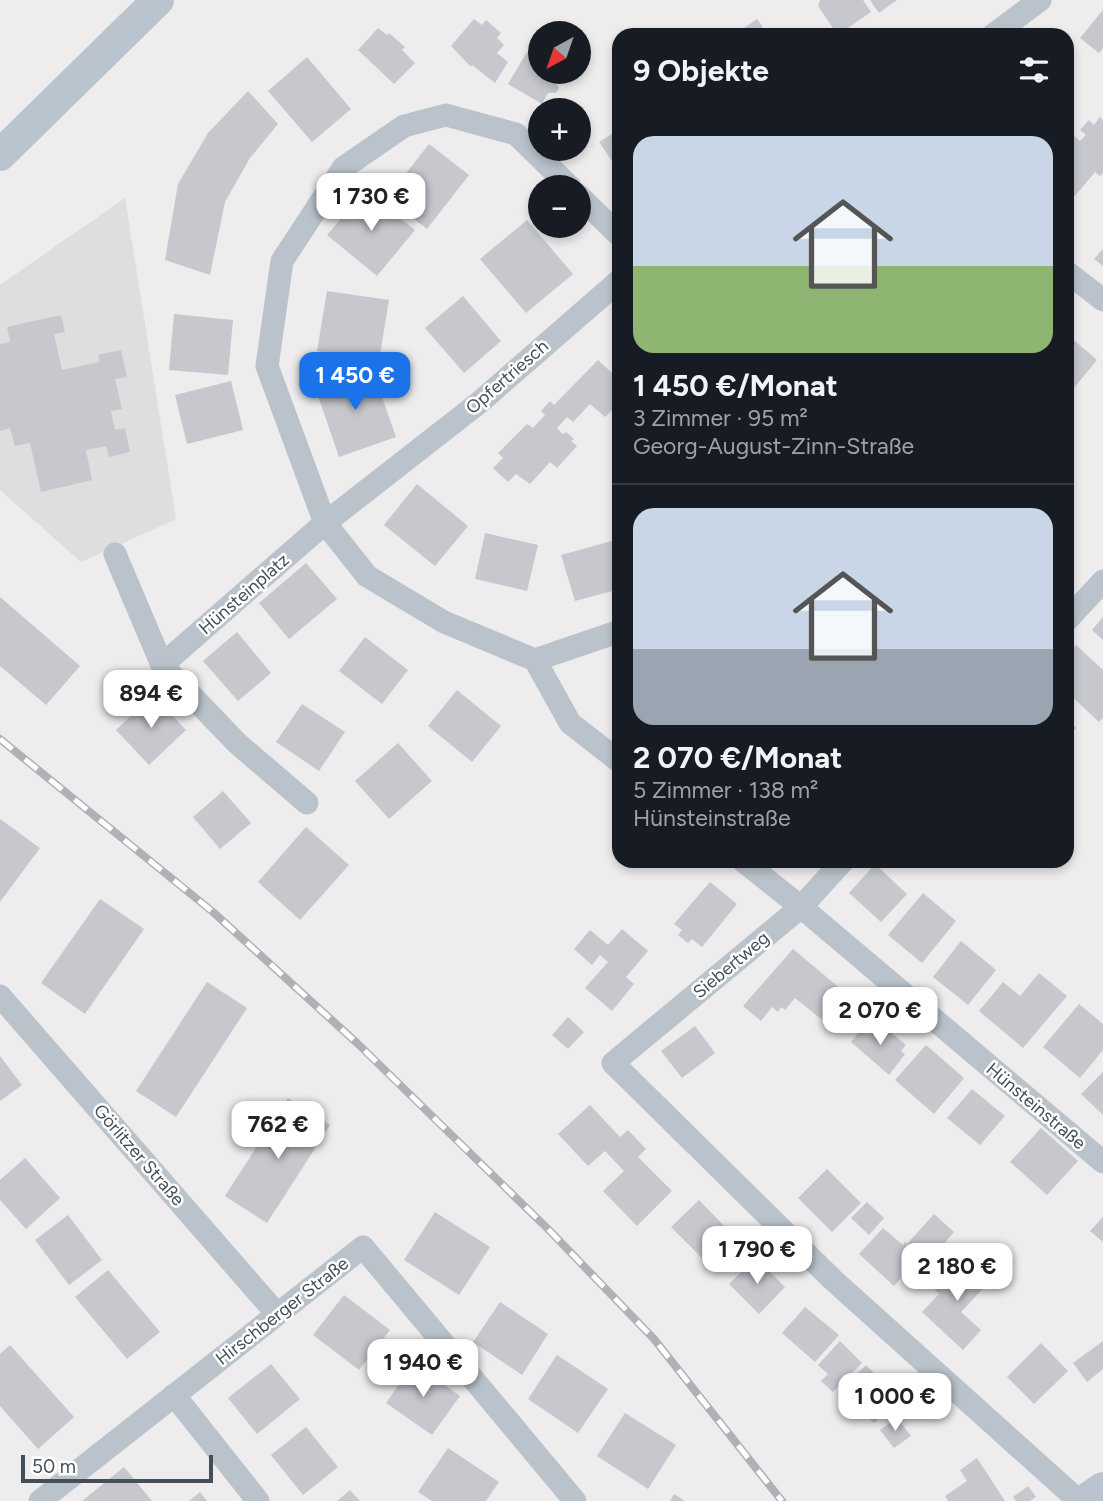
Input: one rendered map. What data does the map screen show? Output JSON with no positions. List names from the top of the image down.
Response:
{
  "streets": {
    "street": [
      "Opfertriesch",
      "Hünsteinplatz",
      "Siebertweg",
      "Hünsteinstraße",
      "Görlitzer Straße",
      "Hirschberger Straße"
    ]
  },
  "crossings": [
    ["Opfertriesch", "Hünsteinplatz"],
    ["Siebertweg", "Hünsteinstraße"],
    ["Görlitzer Straße", "Hirschberger Straße"]
  ],
  "scale_bar": "50 m",
  "north": "bottom left",
  "page": {
    "map_buttons": ["+", "−"],
    "heading": "9 Objekte",
    "list": [
      {
        "name": "1 450 €/Monat",
        "note": "3 Zimmer · 95 m² · Georg-August-Zinn-Straße"
      },
      {
        "name": "2 070 €/Monat",
        "note": "5 Zimmer · 138 m² · Hünsteinstraße"
      }
    ],
    "price": [
      "1 730 €",
      "1 450 €",
      "894 €",
      "2 070 €",
      "762 €",
      "1 790 €",
      "2 180 €",
      "1 940 €",
      "1 000 €"
    ],
    "scale": "50 m"
  }
}
